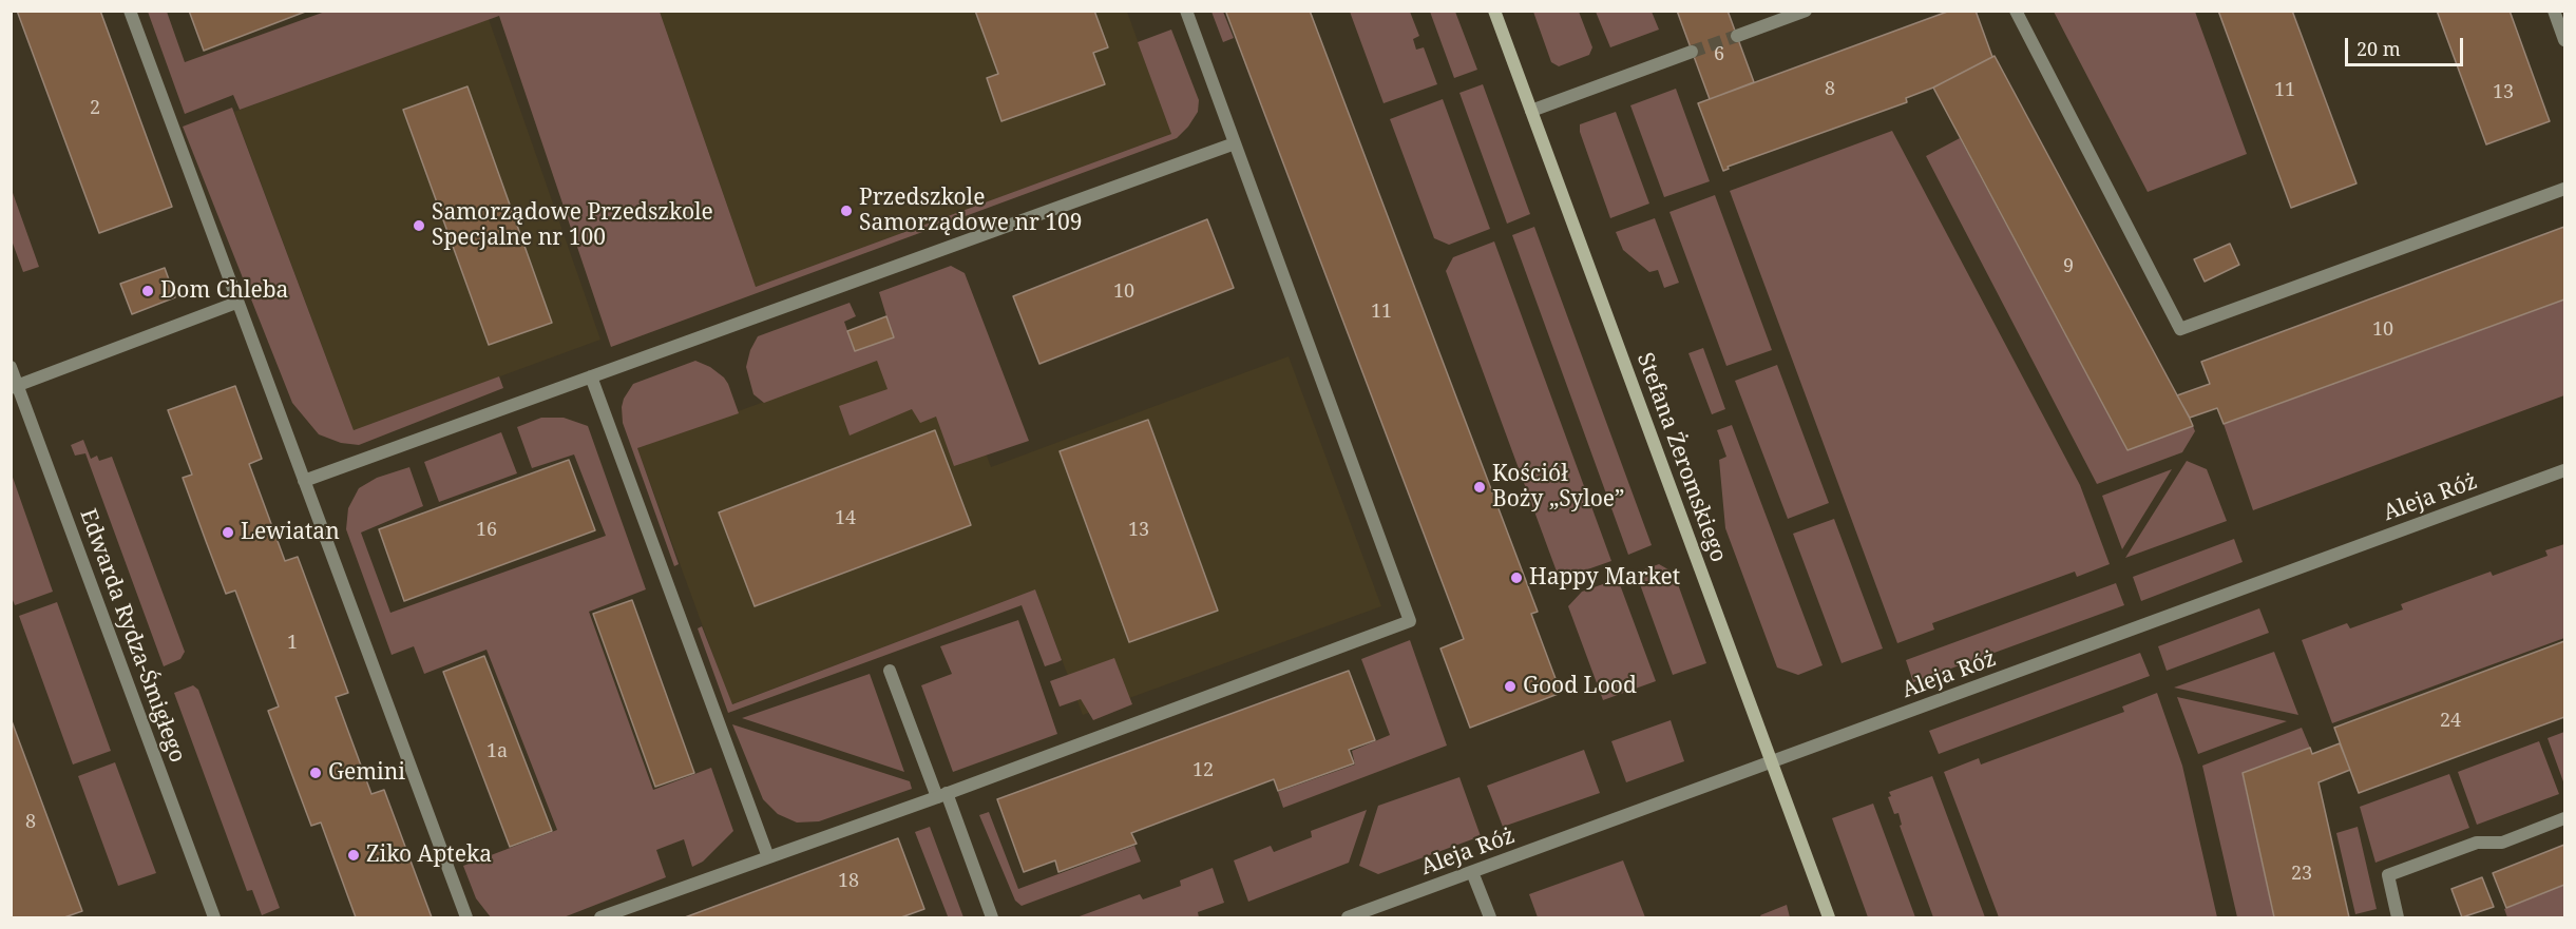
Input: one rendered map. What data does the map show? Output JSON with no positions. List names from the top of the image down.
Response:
{
  "streets": {
    "street": ["Stefana Żeromskiego", "Aleja Róż", "Edwarda Rydza-Śmigłego"]
  },
  "crossings": [
    ["Stefana Żeromskiego", "Aleja Róż"]
  ],
  "places": [
    "Przedszkole Samorządowe nr 109",
    "Samorządowe Przedszkole Specjalne nr 100",
    "Dom Chleba",
    "Kościół Boży „Syloe”",
    "Lewiatan",
    "Happy Market",
    "Good Lood",
    "Gemini",
    "Ziko Apteka"
  ],
  "house_numbers": [
    "6",
    "8",
    "11",
    "13",
    "2",
    "9",
    "10",
    "11",
    "10",
    "14",
    "16",
    "13",
    "1",
    "24",
    "1a",
    "12",
    "8",
    "23",
    "18"
  ],
  "scale_bar": "20 m"
}
